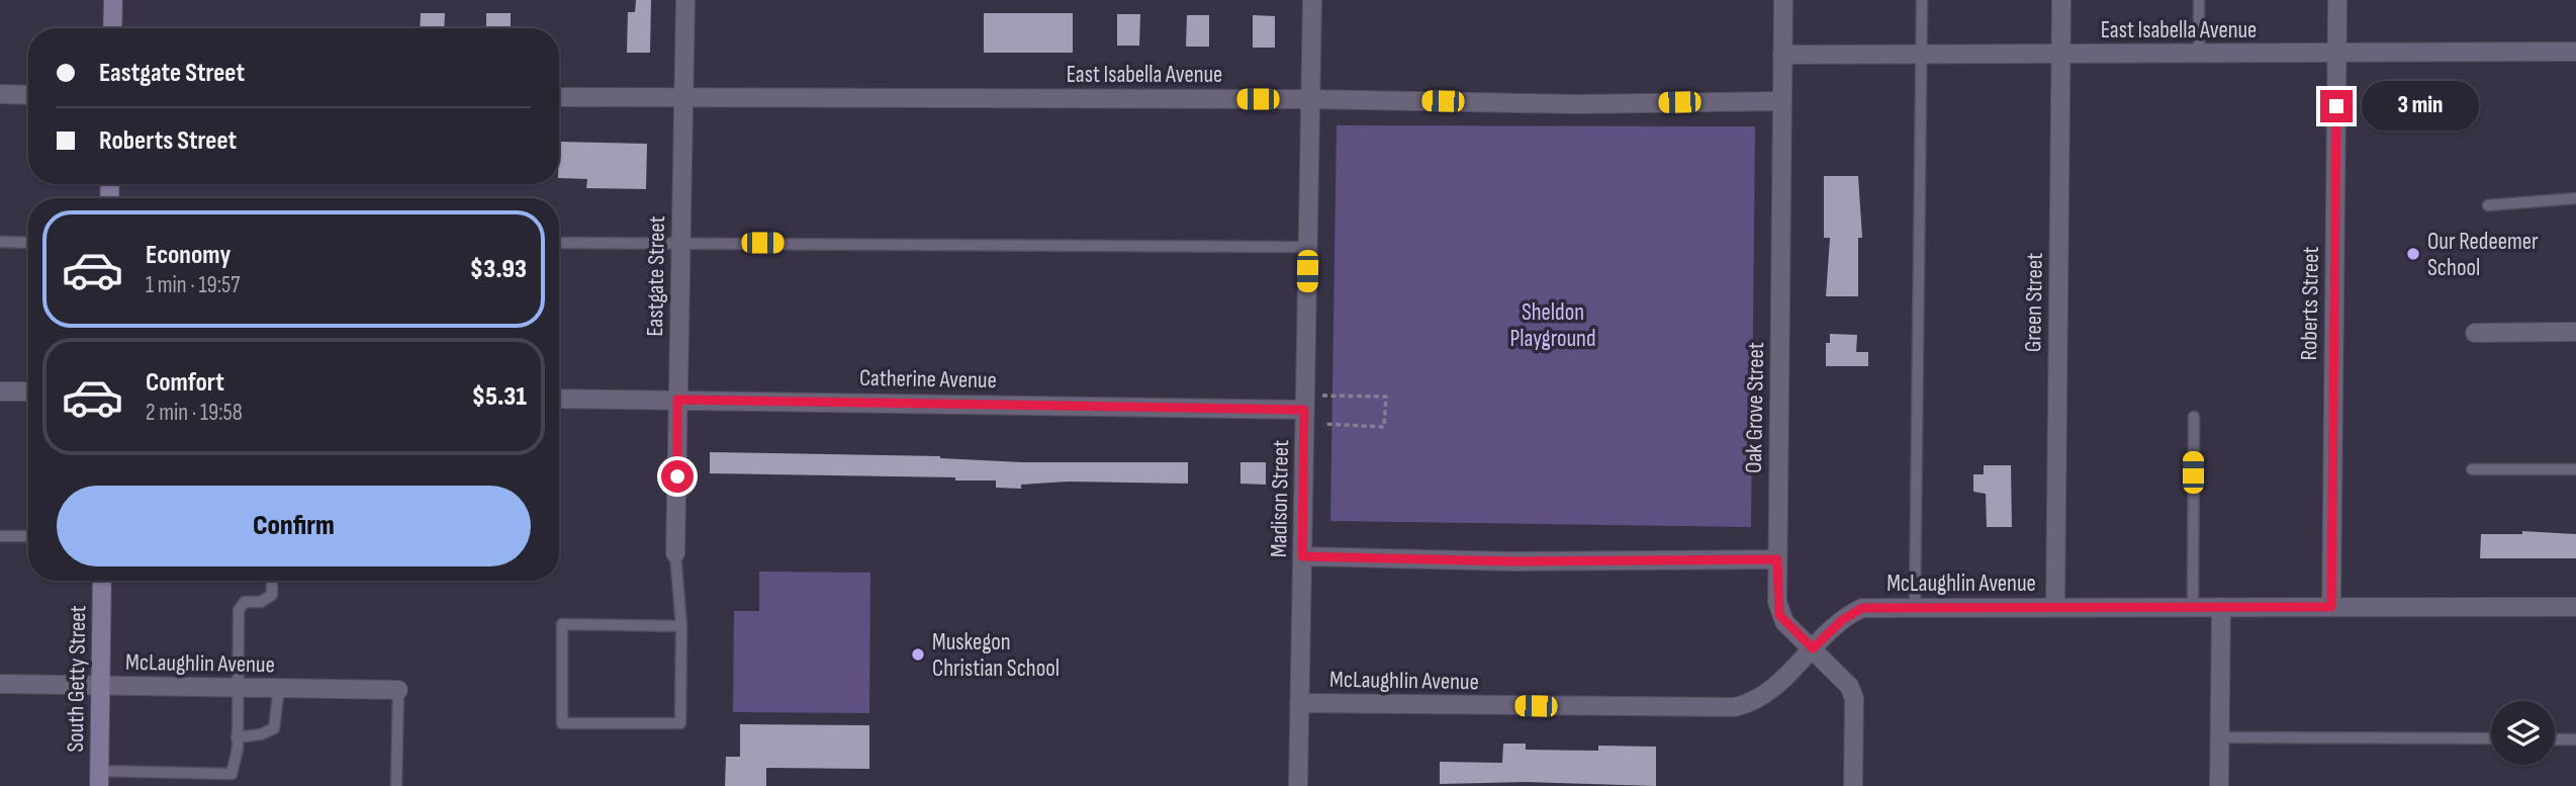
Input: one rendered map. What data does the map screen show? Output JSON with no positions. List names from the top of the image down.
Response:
{
  "streets": {
    "main road": ["South Getty Street"],
    "street": [
      "East Isabella Avenue",
      "Eastgate Street",
      "Green Street",
      "Roberts Street",
      "Catherine Avenue",
      "Oak Grove Street",
      "Madison Street",
      "McLaughlin Avenue"
    ]
  },
  "crossings": [
    ["East Isabella Avenue", "Eastgate Street"],
    ["East Isabella Avenue", "Green Street"],
    ["East Isabella Avenue", "Roberts Street"],
    ["East Isabella Avenue", "Oak Grove Street"],
    ["East Isabella Avenue", "Madison Street"],
    ["Eastgate Street", "Catherine Avenue"],
    ["Green Street", "McLaughlin Avenue"],
    ["Roberts Street", "McLaughlin Avenue"],
    ["Catherine Avenue", "Madison Street"],
    ["Oak Grove Street", "McLaughlin Avenue"],
    ["Madison Street", "McLaughlin Avenue"],
    ["McLaughlin Avenue", "South Getty Street"]
  ],
  "parks": ["Sheldon Playground"],
  "places": ["Our Redeemer School", "Muskegon Christian School"],
  "page": {
    "banner": ["Eastgate Street", "Roberts Street"],
    "bubble": "3 min",
    "list": [
      {
        "name": "Economy",
        "note": "1 min · 19:57",
        "value": "$3.93"
      },
      {
        "name": "Comfort",
        "note": "2 min · 19:58",
        "value": "$5.31"
      }
    ],
    "buttons": "Confirm"
  }
}
